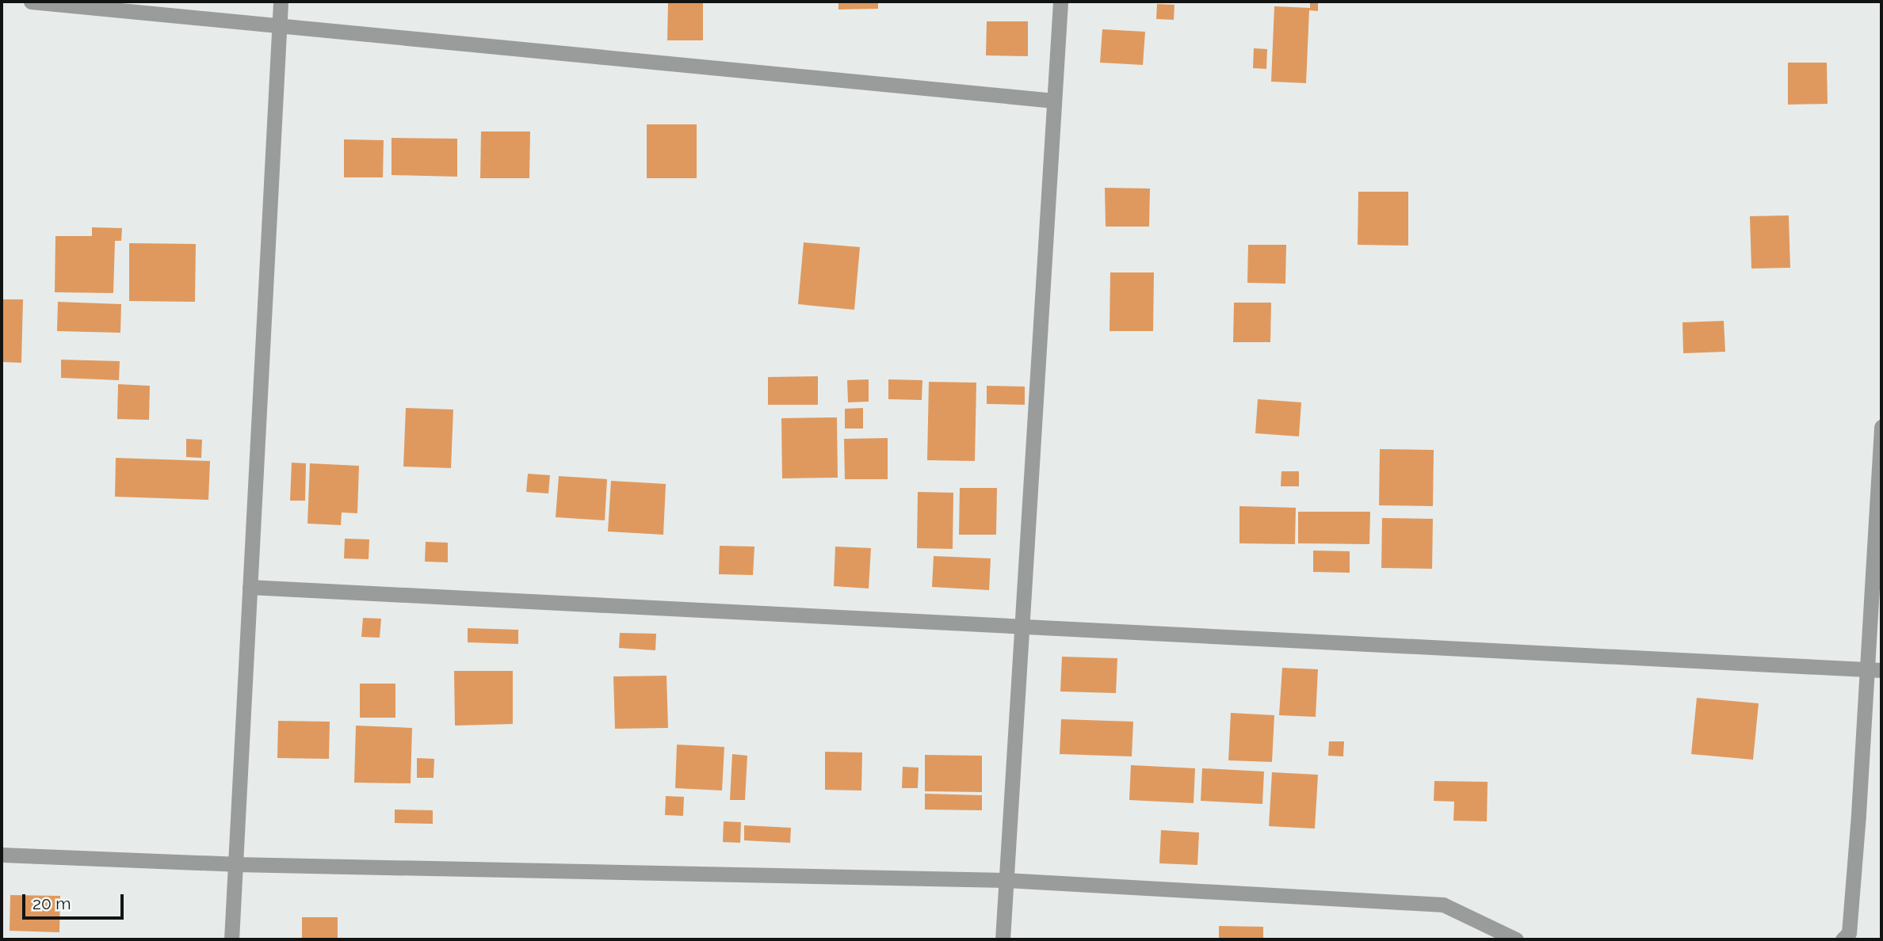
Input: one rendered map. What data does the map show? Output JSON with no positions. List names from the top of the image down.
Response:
{
  "scale_bar": "20 m"
}
